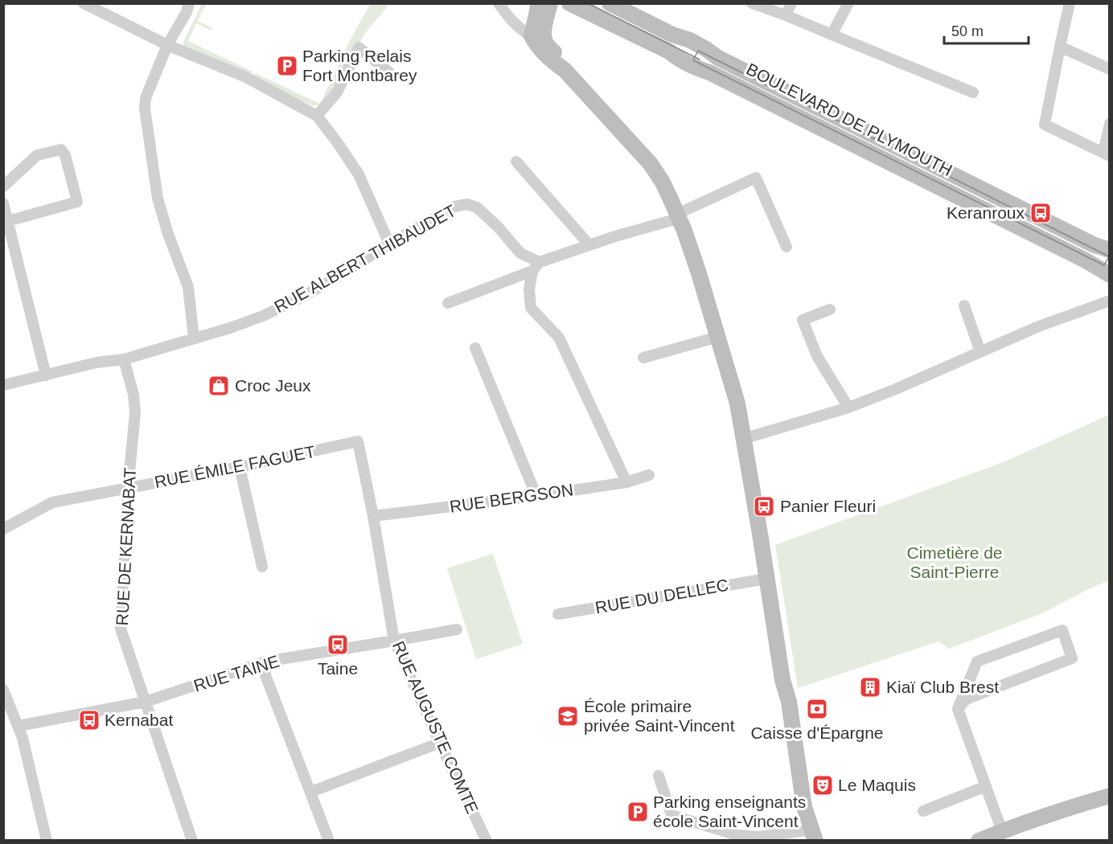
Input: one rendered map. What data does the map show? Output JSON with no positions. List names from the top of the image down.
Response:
{
  "streets": {
    "main road": ["BOULEVARD DE PLYMOUTH"],
    "street": [
      "RUE ALBERT THIBAUDET",
      "RUE ÉMILE FAGUET",
      "RUE BERGSON",
      "RUE DE KERNABAT",
      "RUE DU DELLEC",
      "RUE TAINE",
      "RUE AUGUSTE COMTE"
    ]
  },
  "crossings": [
    ["RUE ALBERT THIBAUDET", "RUE DE KERNABAT"],
    ["RUE ÉMILE FAGUET", "RUE DE KERNABAT"],
    ["RUE ÉMILE FAGUET", "RUE AUGUSTE COMTE"],
    ["RUE BERGSON", "RUE AUGUSTE COMTE"],
    ["RUE DE KERNABAT", "RUE TAINE"],
    ["RUE TAINE", "RUE AUGUSTE COMTE"]
  ],
  "parks": ["Cimetière de Saint-Pierre"],
  "places": {
    "parking": ["Parking Relais Fort Montbarey", "Parking enseignants école Saint-Vincent"],
    "bus stop": [
      "Keranroux",
      "Panier Fleuri",
      "Taine",
      "Kernabat"
    ],
    "shop": ["Croc Jeux"],
    "building": ["Kiaï Club Brest"],
    "bank": ["Caisse d'Épargne"],
    "school or university": ["École primaire privée Saint-Vincent"],
    "theatre": ["Le Maquis"]
  },
  "scale_bar": "50 m"
}
